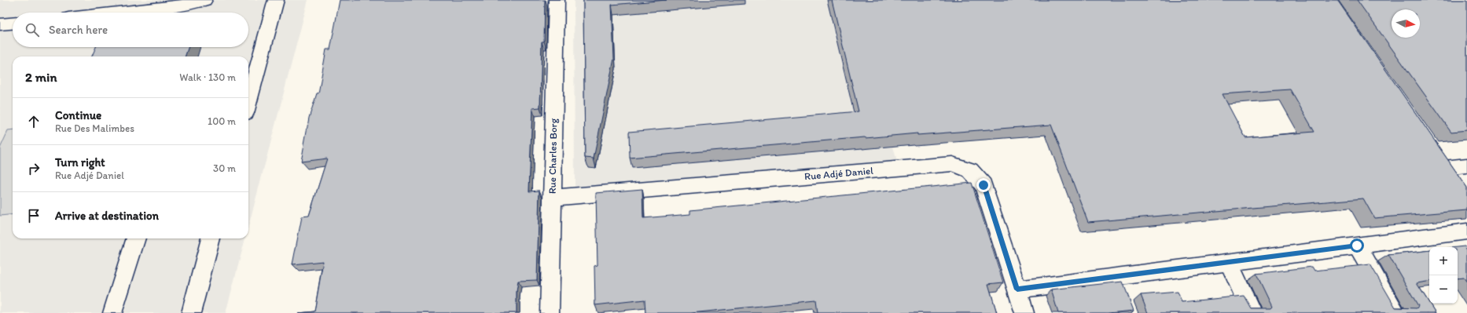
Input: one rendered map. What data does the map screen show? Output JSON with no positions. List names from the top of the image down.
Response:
{
  "streets": {
    "street": ["Rue Charles Borg", "Rue Adjé Daniel"]
  },
  "crossings": [
    ["Rue Charles Borg", "Rue Adjé Daniel"]
  ],
  "north": "right",
  "page": {
    "search": "Search here",
    "heading": ["2 min", "Walk · 130 m"],
    "list": [
      ["Continue", "Rue Des Malimbes", "100 m"],
      ["Turn right", "Rue Adjé Daniel", "30 m"],
      "Arrive at destination"
    ],
    "map_buttons": ["+", "−"]
  }
}
